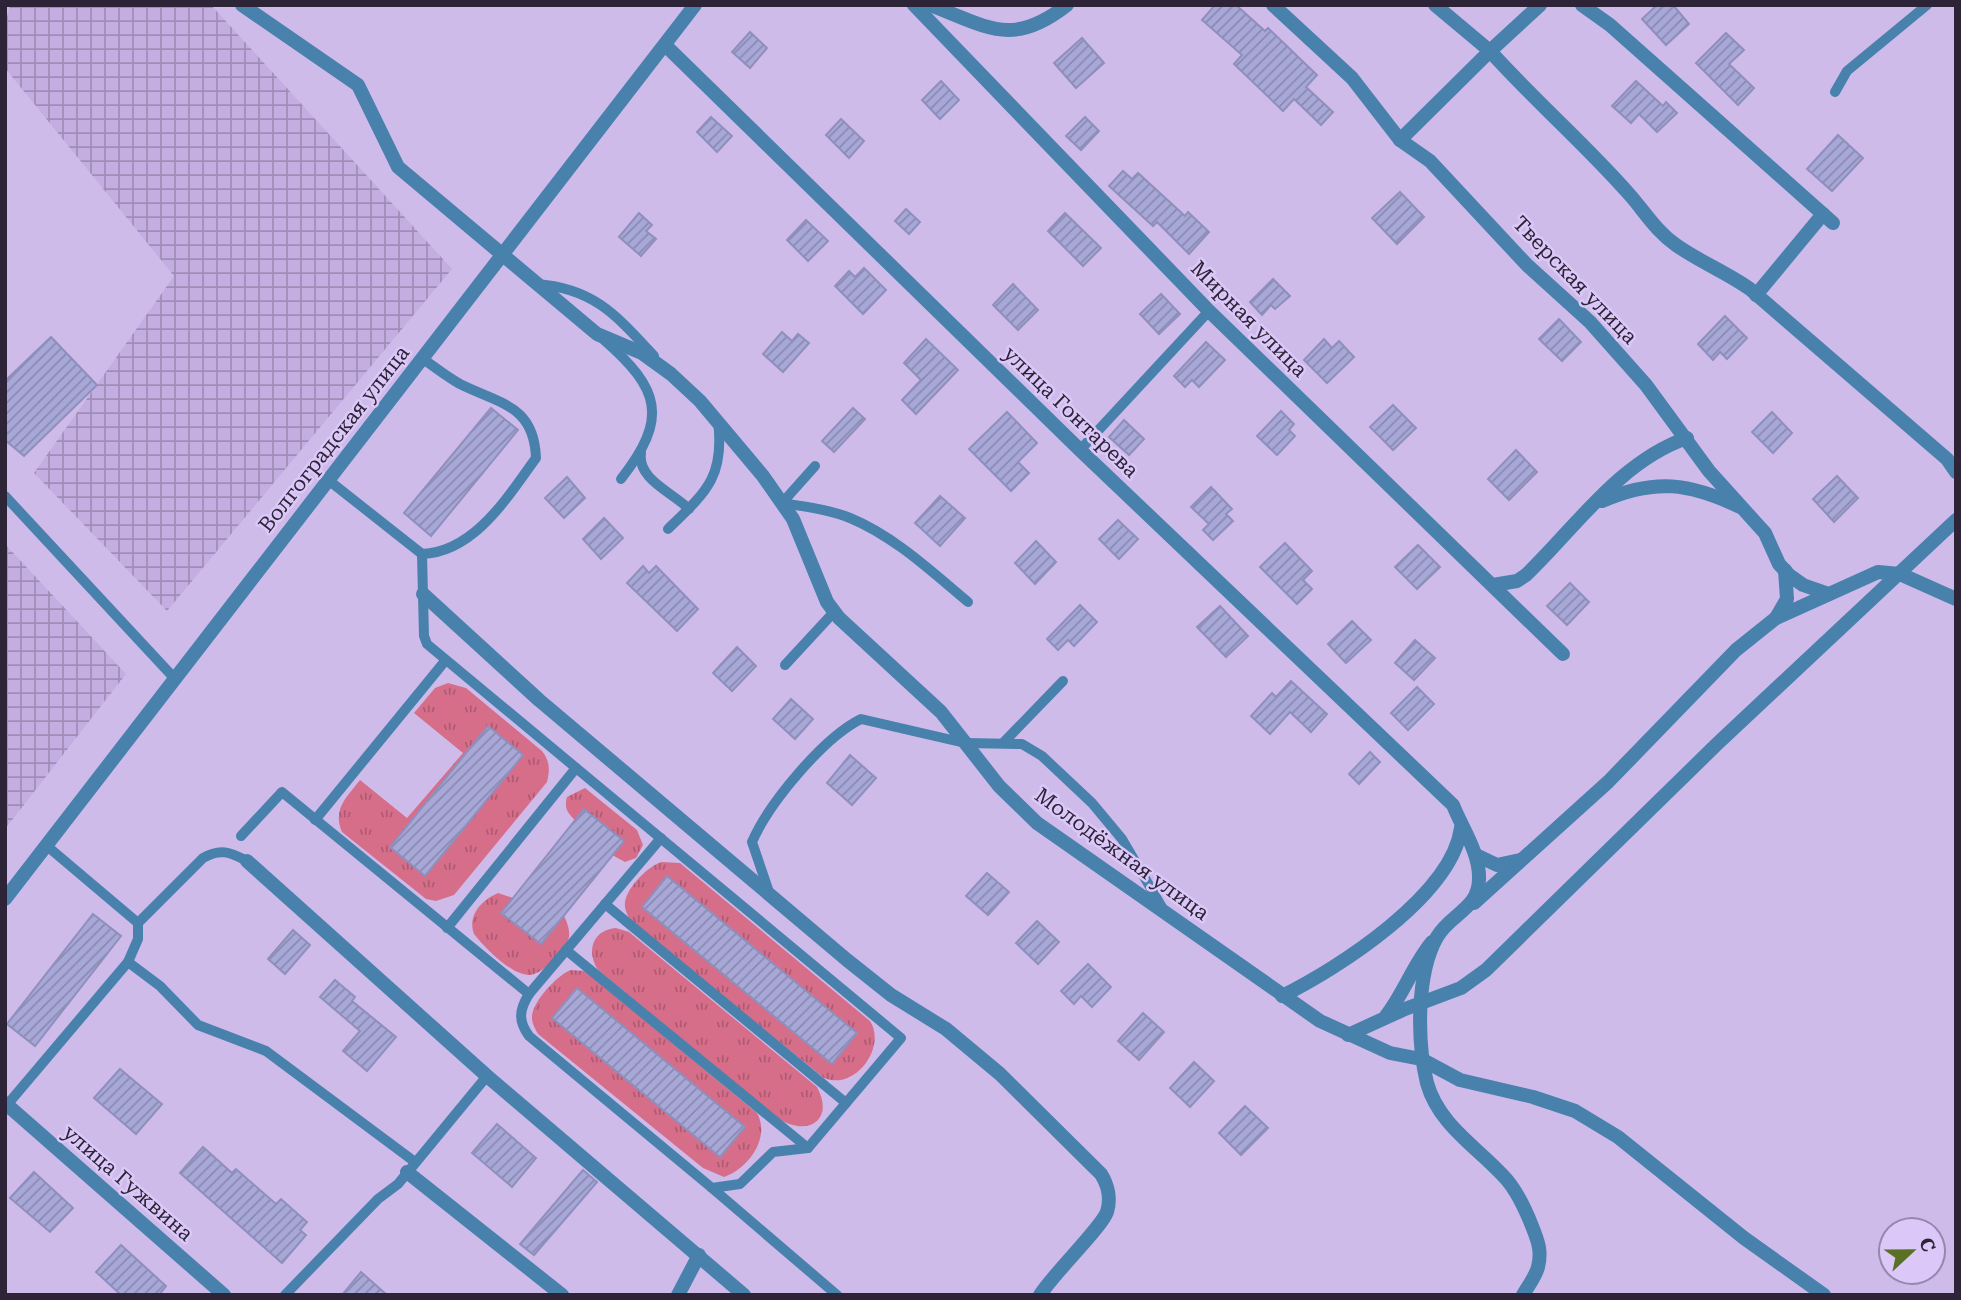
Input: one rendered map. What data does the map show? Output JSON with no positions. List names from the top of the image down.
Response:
{
  "streets": {
    "street": [
      "Тверская улица",
      "Мирная улица",
      "улица Гонтарева",
      "Волгоградская улица",
      "Молодёжная улица",
      "улица Гужвина"
    ]
  },
  "crossings": [
    ["улица Гонтарева", "Волгоградская улица"],
    ["Волгоградская улица", "Молодёжная улица"]
  ],
  "north": "right"
}
